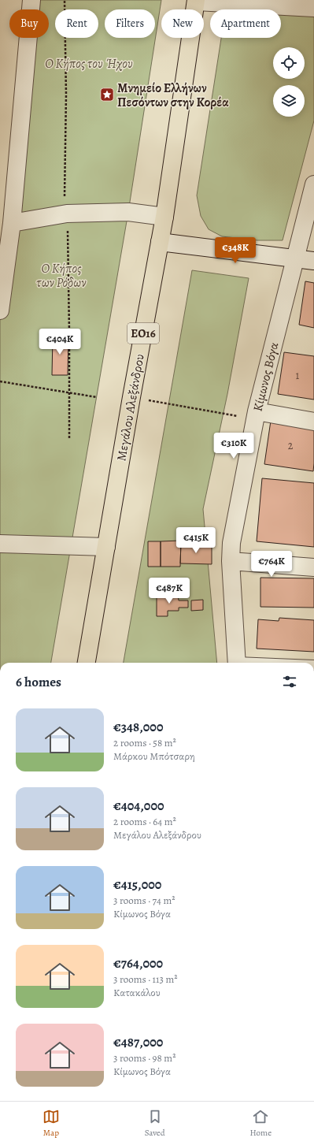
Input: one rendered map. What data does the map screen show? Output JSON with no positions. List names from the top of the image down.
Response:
{
  "streets": {
    "main road": ["ΕΟ16", "Μεγάλου Αλεξάνδρου"],
    "street": ["Κίμωνος Βόγα"]
  },
  "parks": ["Ο Κήπος του Ήχου", "Ο Κήπος των Ρόδων"],
  "places": {
    "place": ["Μνημείο Ελλήνων Πεσόντων στην Κορέα"]
  },
  "house_numbers": ["1", "2"],
  "page": {
    "chip": [
      "Buy",
      "Rent",
      "Filters",
      "New",
      "Apartment"
    ],
    "price": [
      "€348K",
      "€404K",
      "€310K",
      "€415K",
      "€764K",
      "€487K"
    ],
    "heading": "6 homes",
    "list": [
      {
        "name": "€348,000",
        "note": "2 rooms · 58 m² · Μάρκου Μπότσαρη"
      },
      {
        "name": "€404,000",
        "note": "2 rooms · 64 m² · Μεγάλου Αλεξάνδρου"
      },
      {
        "name": "€415,000",
        "note": "3 rooms · 74 m² · Κίμωνος Βόγα"
      },
      {
        "name": "€764,000",
        "note": "3 rooms · 113 m² · Κατακάλου"
      },
      {
        "name": "€487,000",
        "note": "3 rooms · 98 m² · Κίμωνος Βόγα"
      }
    ],
    "tabs": ["Map", "Saved", "Home"]
  }
}
